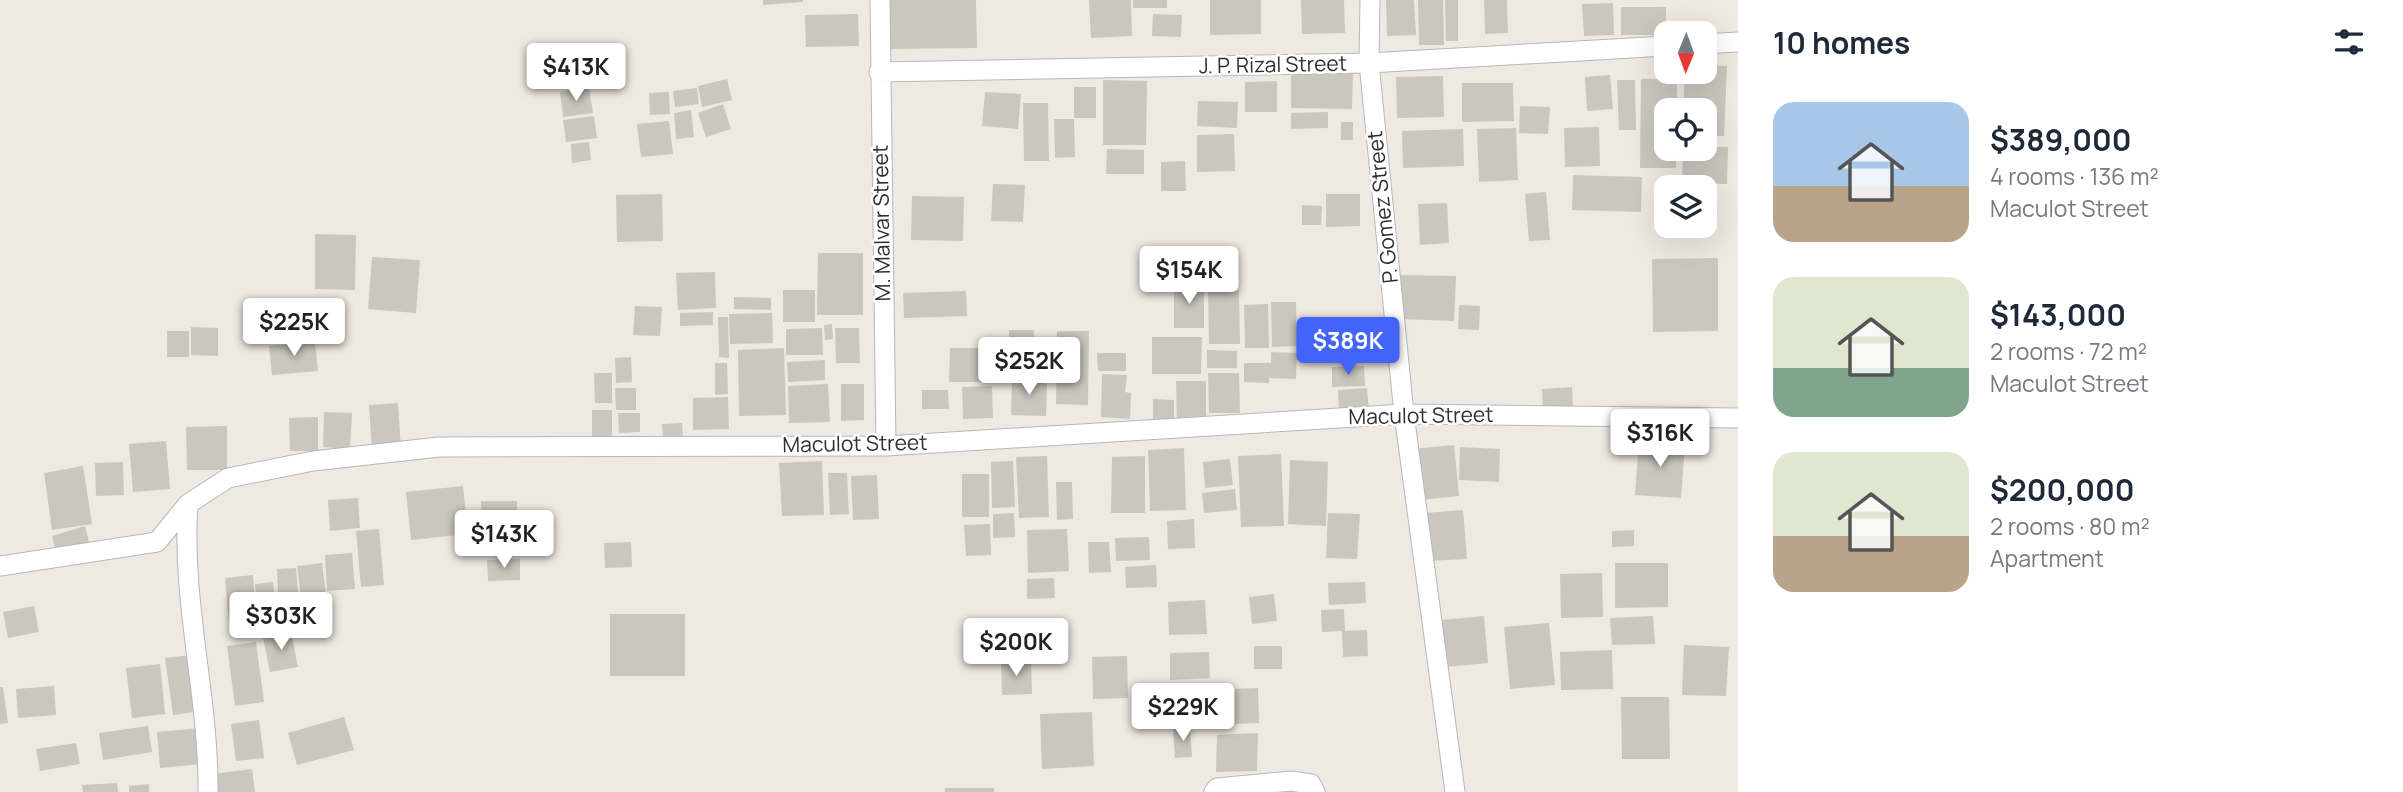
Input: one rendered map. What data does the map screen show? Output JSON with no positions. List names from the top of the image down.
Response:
{
  "streets": {
    "street": [
      "J. P. Rizal Street",
      "P. Gomez Street",
      "M. Malvar Street",
      "Maculot Street"
    ]
  },
  "crossings": [
    ["J. P. Rizal Street", "P. Gomez Street"],
    ["J. P. Rizal Street", "M. Malvar Street"],
    ["P. Gomez Street", "Maculot Street"],
    ["M. Malvar Street", "Maculot Street"]
  ],
  "north": "bottom",
  "page": {
    "heading": "10 homes",
    "price": [
      "$413K",
      "$154K",
      "$225K",
      "$389K",
      "$252K",
      "$316K",
      "$143K",
      "$303K",
      "$200K",
      "$229K"
    ],
    "list": [
      {
        "name": "$389,000",
        "note": "4 rooms · 136 m² · Maculot Street"
      },
      {
        "name": "$143,000",
        "note": "2 rooms · 72 m² · Maculot Street"
      },
      {
        "name": "$200,000",
        "note": "2 rooms · 80 m² · Apartment"
      }
    ]
  }
}
